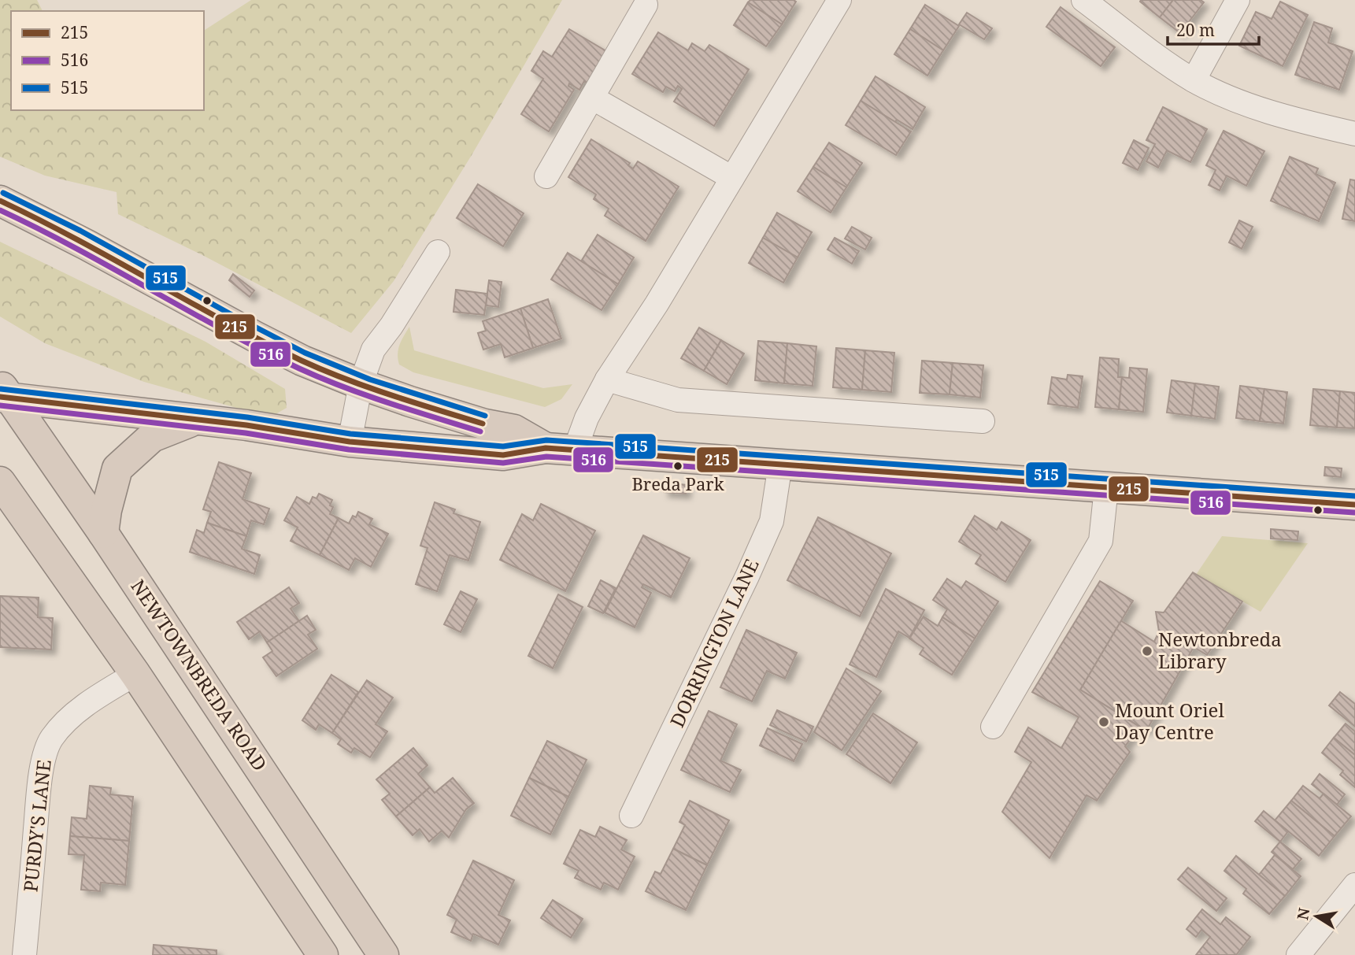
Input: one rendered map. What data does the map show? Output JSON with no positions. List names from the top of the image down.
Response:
{
  "streets": {
    "highway": ["NEWTOWNBREDA ROAD"],
    "street": ["DORRINGTON LANE", "PURDY'S LANE"]
  },
  "places": ["Breda Park", "Newtonbreda Library", "Mount Oriel Day Centre"],
  "lines": ["transit line 515", "transit line 215", "transit line 516"],
  "legend": ["215", "516", "515"],
  "scale_bar": "20 m",
  "north": "left"
}
